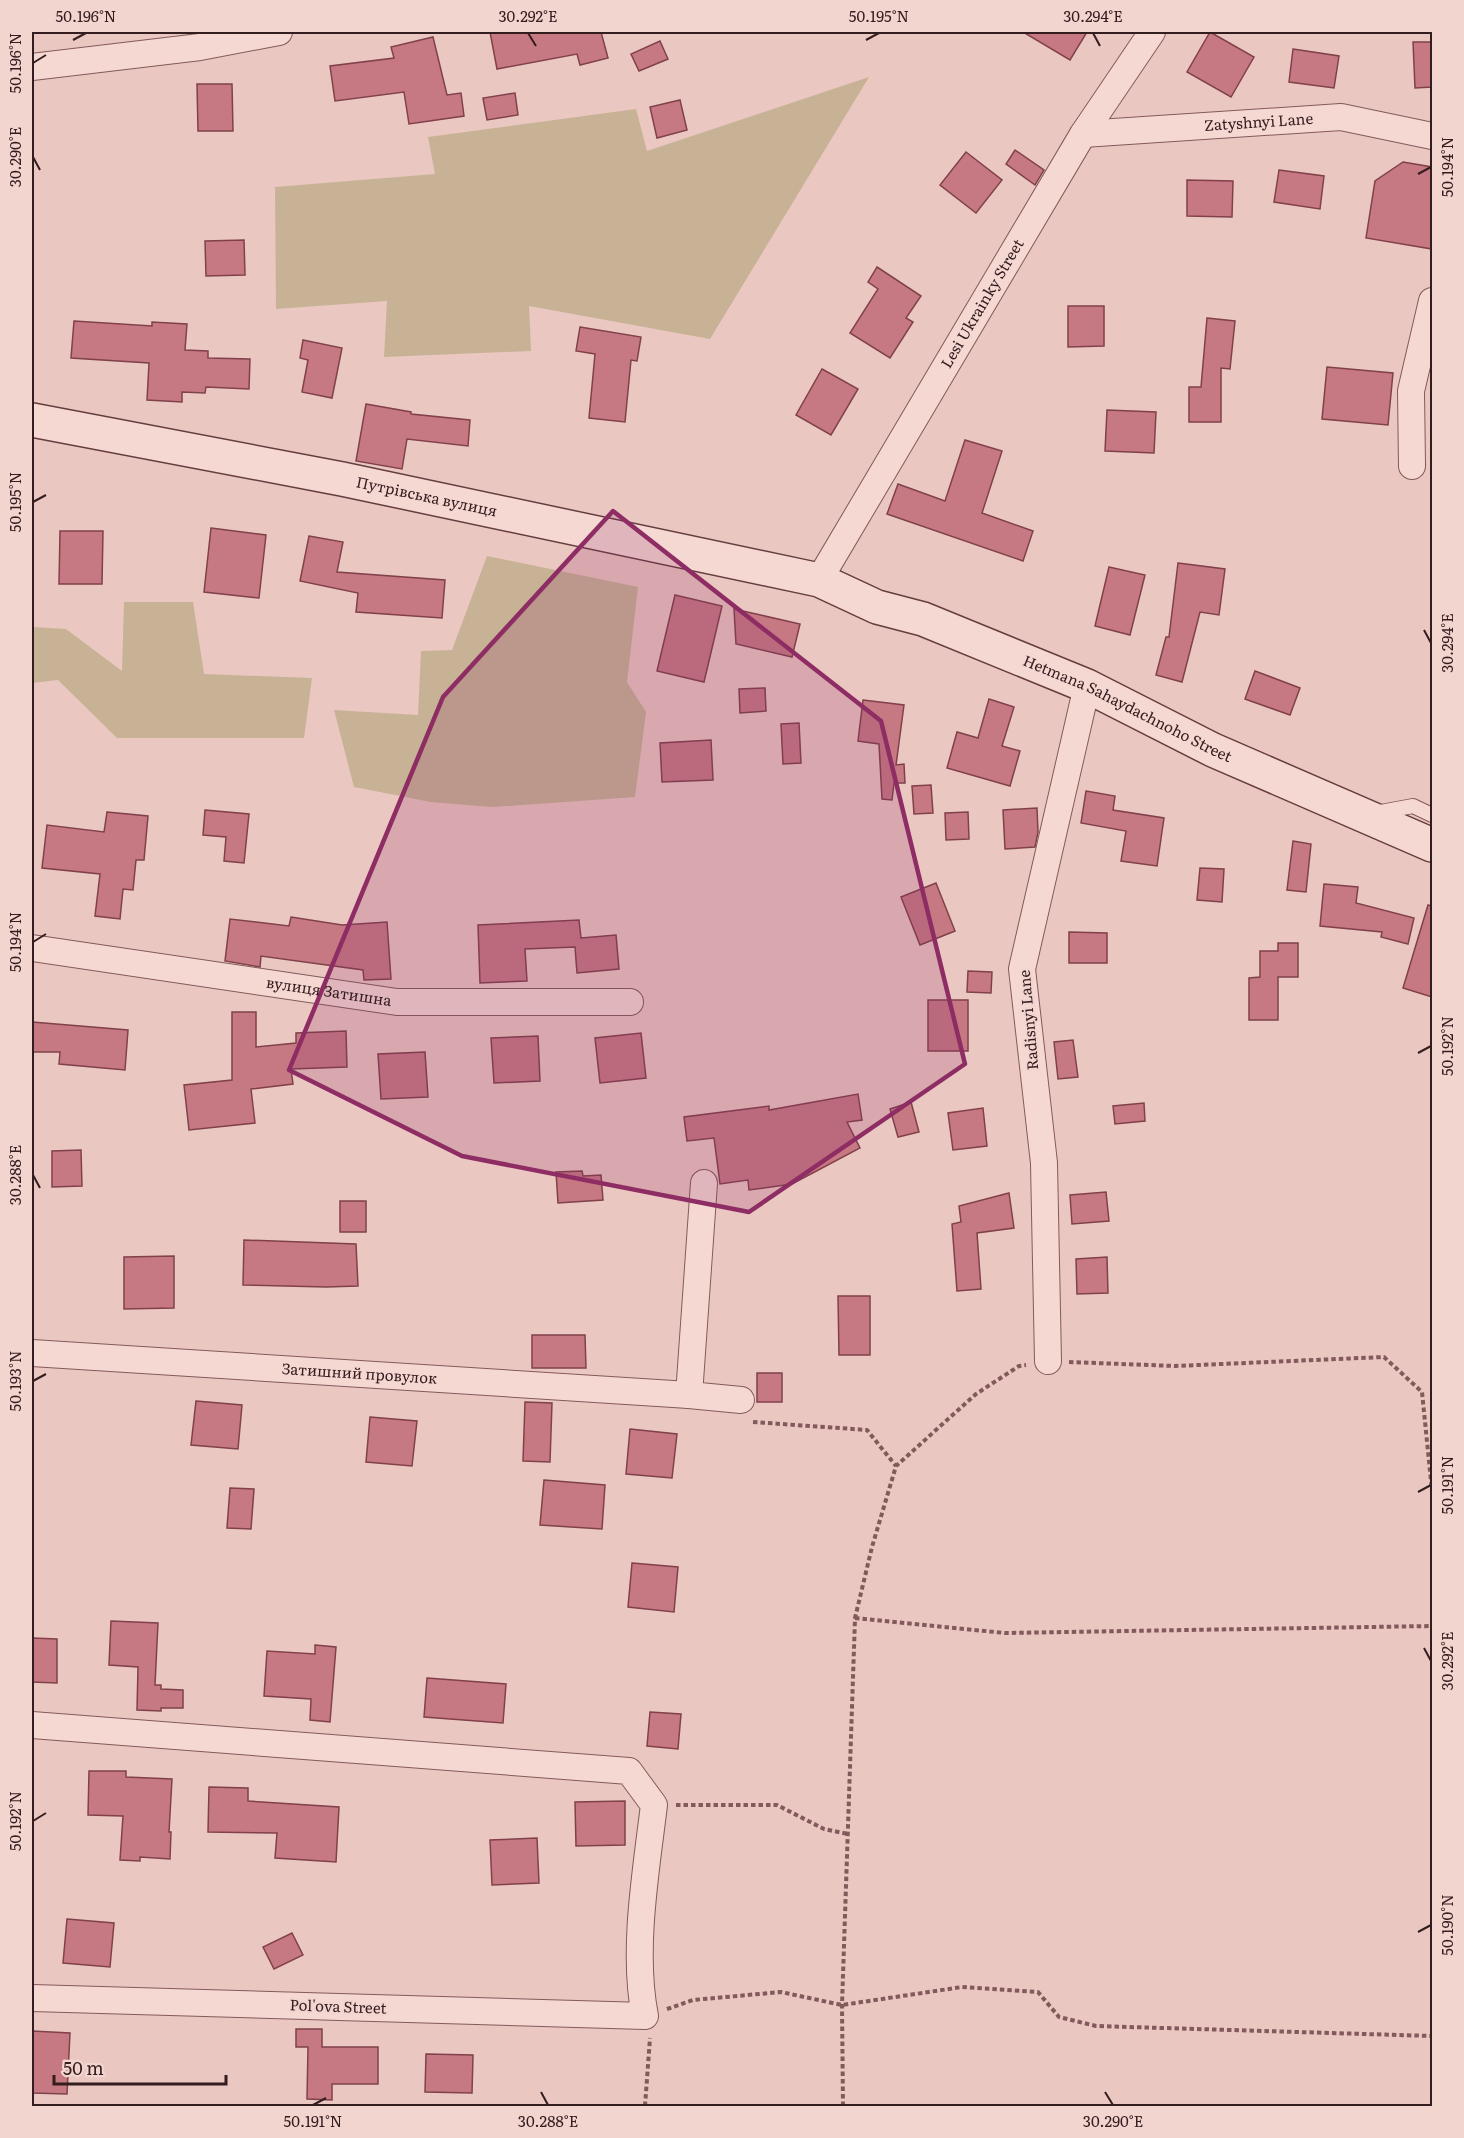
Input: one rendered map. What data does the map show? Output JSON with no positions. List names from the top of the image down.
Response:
{
  "streets": {
    "main road": ["Путрівська вулиця", "Hetmana Sahaydachnoho Street"],
    "street": [
      "Zatyshnyi Lane",
      "Lesi Ukrainky Street",
      "вулиця Затишна",
      "Radisnyi Lane",
      "Затишний провулок",
      "Pol'ova Street"
    ]
  },
  "crossings": [
    ["Zatyshnyi Lane", "Lesi Ukrainky Street"],
    ["Lesi Ukrainky Street", "Путрівська вулиця"],
    ["Lesi Ukrainky Street", "Hetmana Sahaydachnoho Street"],
    ["Путрівська вулиця", "Hetmana Sahaydachnoho Street"],
    ["Hetmana Sahaydachnoho Street", "Radisnyi Lane"]
  ],
  "scale_bar": "50 m",
  "coordinates": [
    "50.196°N",
    "30.292°E",
    "50.195°N",
    "30.294°E",
    "30.290°E",
    "50.194°N",
    "50.192°N",
    "30.288°E",
    "50.193°N",
    "50.191°N",
    "50.190°N"
  ]
}
